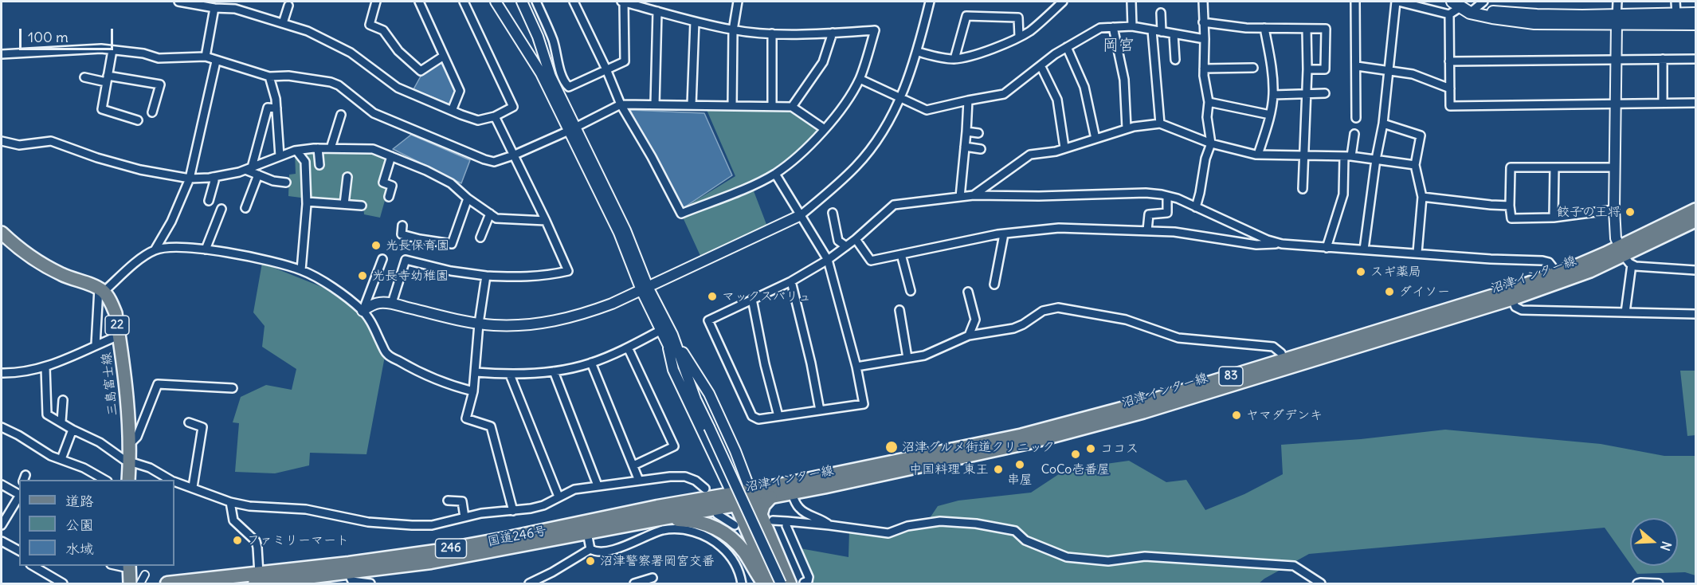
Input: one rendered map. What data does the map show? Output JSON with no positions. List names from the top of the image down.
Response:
{
  "streets": {
    "highway": ["国道246号", "246"],
    "main road": [
      "沼津インター線",
      "22",
      "83",
      "三島富士線"
    ]
  },
  "crossings": [
    ["沼津インター線", "国道246号"],
    ["国道246号", "246"]
  ],
  "districts": ["岡宮"],
  "places": [
    "餃子の王将",
    "光長保育園",
    "スギ薬局",
    "光長寺幼稚園",
    "ダイソー",
    "マックスバリュ",
    "ヤマダデンキ",
    "沼津グルメ街道クリニック",
    "ココス",
    "CoCo壱番屋",
    "串屋",
    "中国料理 東王",
    "ファミリーマート",
    "沼津警察署岡宮交番"
  ],
  "legend": ["道路", "公園", "水域"],
  "scale_bar": "100 m",
  "north": "right"
}
